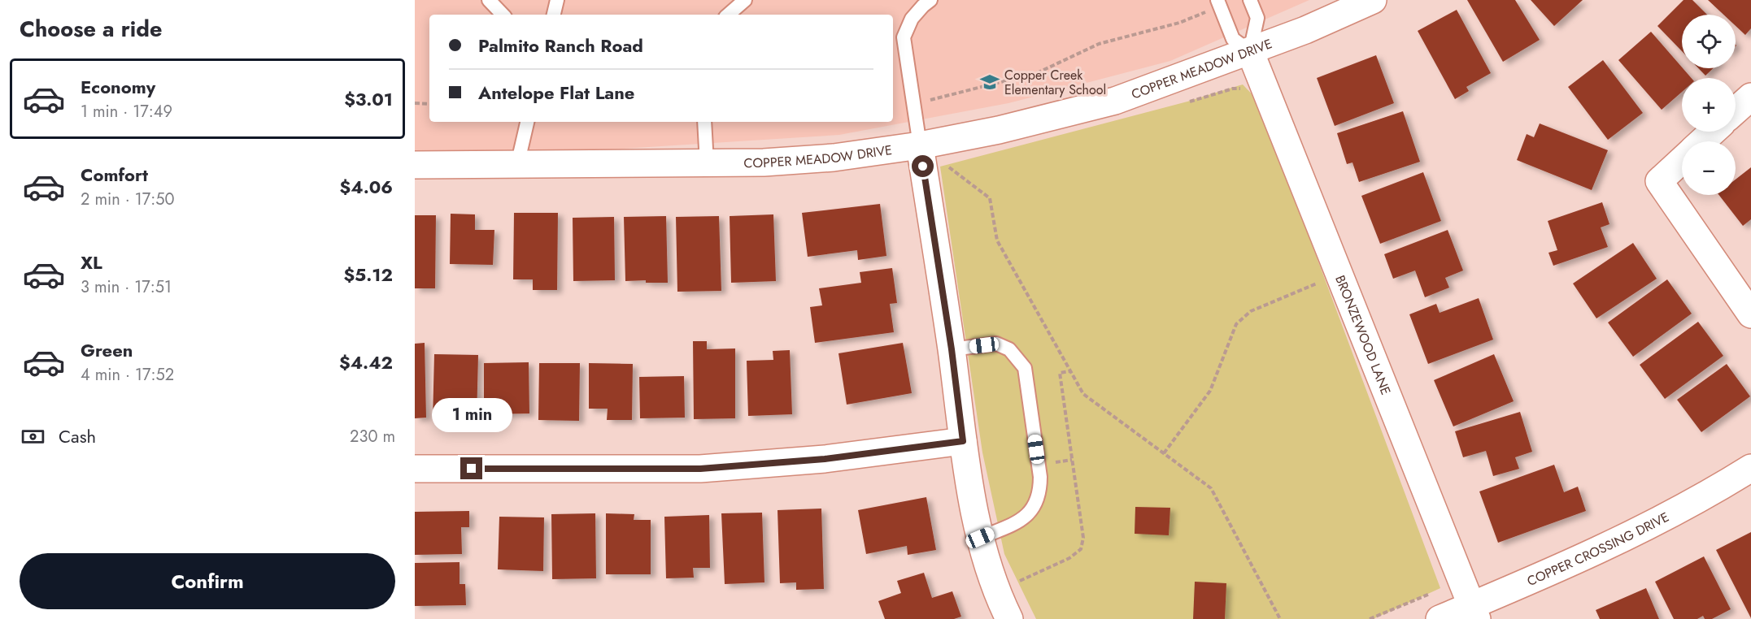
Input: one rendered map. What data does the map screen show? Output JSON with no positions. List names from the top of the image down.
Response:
{
  "streets": {
    "street": ["COPPER MEADOW DRIVE", "BRONZEWOOD LANE", "COPPER CROSSING DRIVE"]
  },
  "crossings": [
    ["COPPER MEADOW DRIVE", "BRONZEWOOD LANE"],
    ["BRONZEWOOD LANE", "COPPER CROSSING DRIVE"]
  ],
  "places": {
    "school or university": ["Copper Creek Elementary School"]
  },
  "page": {
    "heading": "Choose a ride",
    "map_buttons": ["+", "−"],
    "banner": ["Palmito Ranch Road", "Antelope Flat Lane"],
    "list": [
      {
        "name": "Economy",
        "note": "1 min · 17:49",
        "value": "$3.01"
      },
      {
        "name": "Comfort",
        "note": "2 min · 17:50",
        "value": "$4.06"
      },
      {
        "name": "XL",
        "note": "3 min · 17:51",
        "value": "$5.12"
      },
      {
        "name": "Green",
        "note": "4 min · 17:52",
        "value": "$4.42"
      }
    ],
    "bubble": "1 min",
    "pay": ["Cash", "230 m"],
    "buttons": "Confirm"
  }
}
